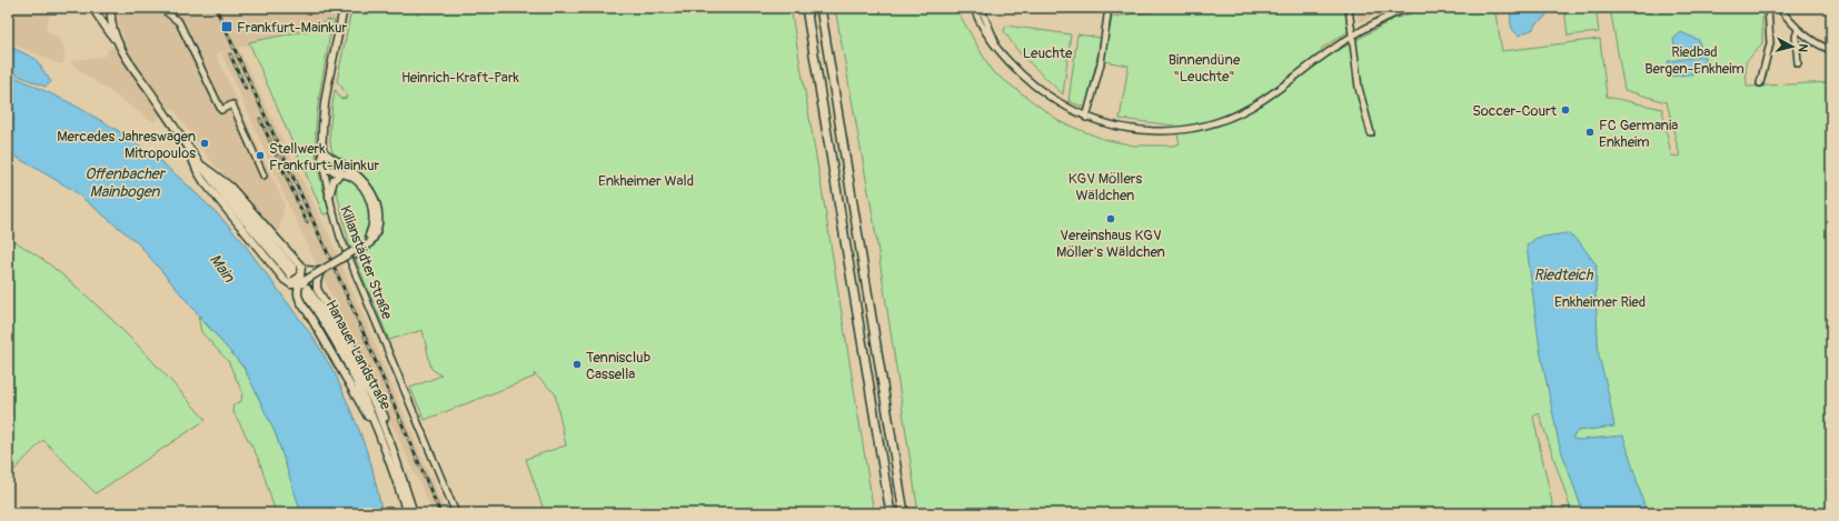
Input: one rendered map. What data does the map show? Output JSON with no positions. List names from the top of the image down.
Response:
{
  "streets": {
    "main road": ["Kilianstädter Straße", "Hanauer Landstraße"]
  },
  "water": ["Offenbacher Mainbogen", "Main", "Riedteich"],
  "parks": [
    "Riedbad Bergen-Enkheim",
    "Leuchte",
    "Binnendüne \"Leuchte\"",
    "Heinrich-Kraft-Park",
    "KGV Möllers Wäldchen",
    "Enkheimer Wald",
    "Enkheimer Ried"
  ],
  "places": {
    "transit": ["Frankfurt-Mainkur"],
    "other": [
      "Soccer-Court",
      "FC Germania Enkheim",
      "Mercedes Jahreswagen Mitropoulos",
      "Stellwerk Frankfurt-Mainkur",
      "Vereinshaus KGV Möller's Wäldchen",
      "Tennisclub Cassella"
    ]
  },
  "north": "right"
}
